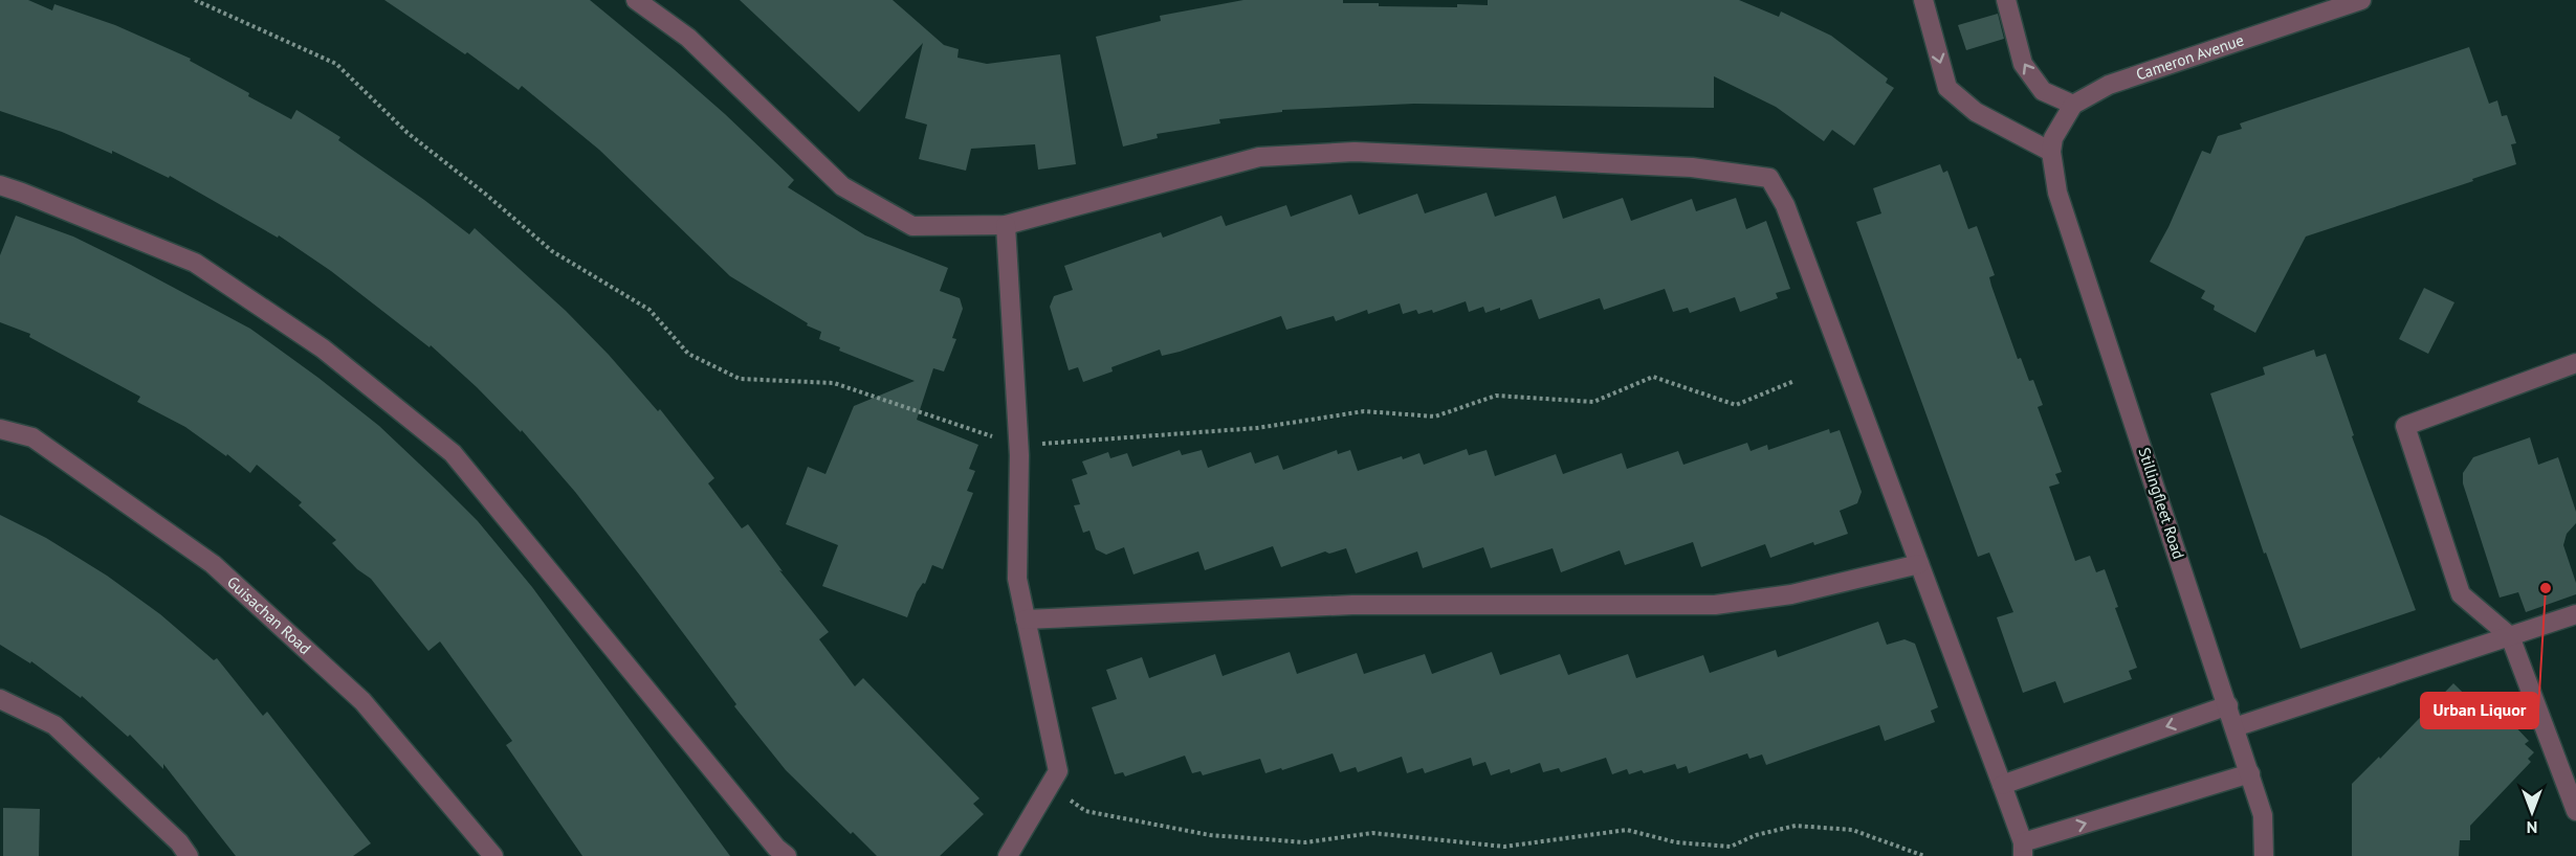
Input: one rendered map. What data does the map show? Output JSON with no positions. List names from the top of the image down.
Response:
{
  "streets": {
    "street": ["Cameron Avenue", "Stillingfleet Road", "Guisachan Road"]
  },
  "places": ["Urban Liquor"],
  "north": "bottom"
}
